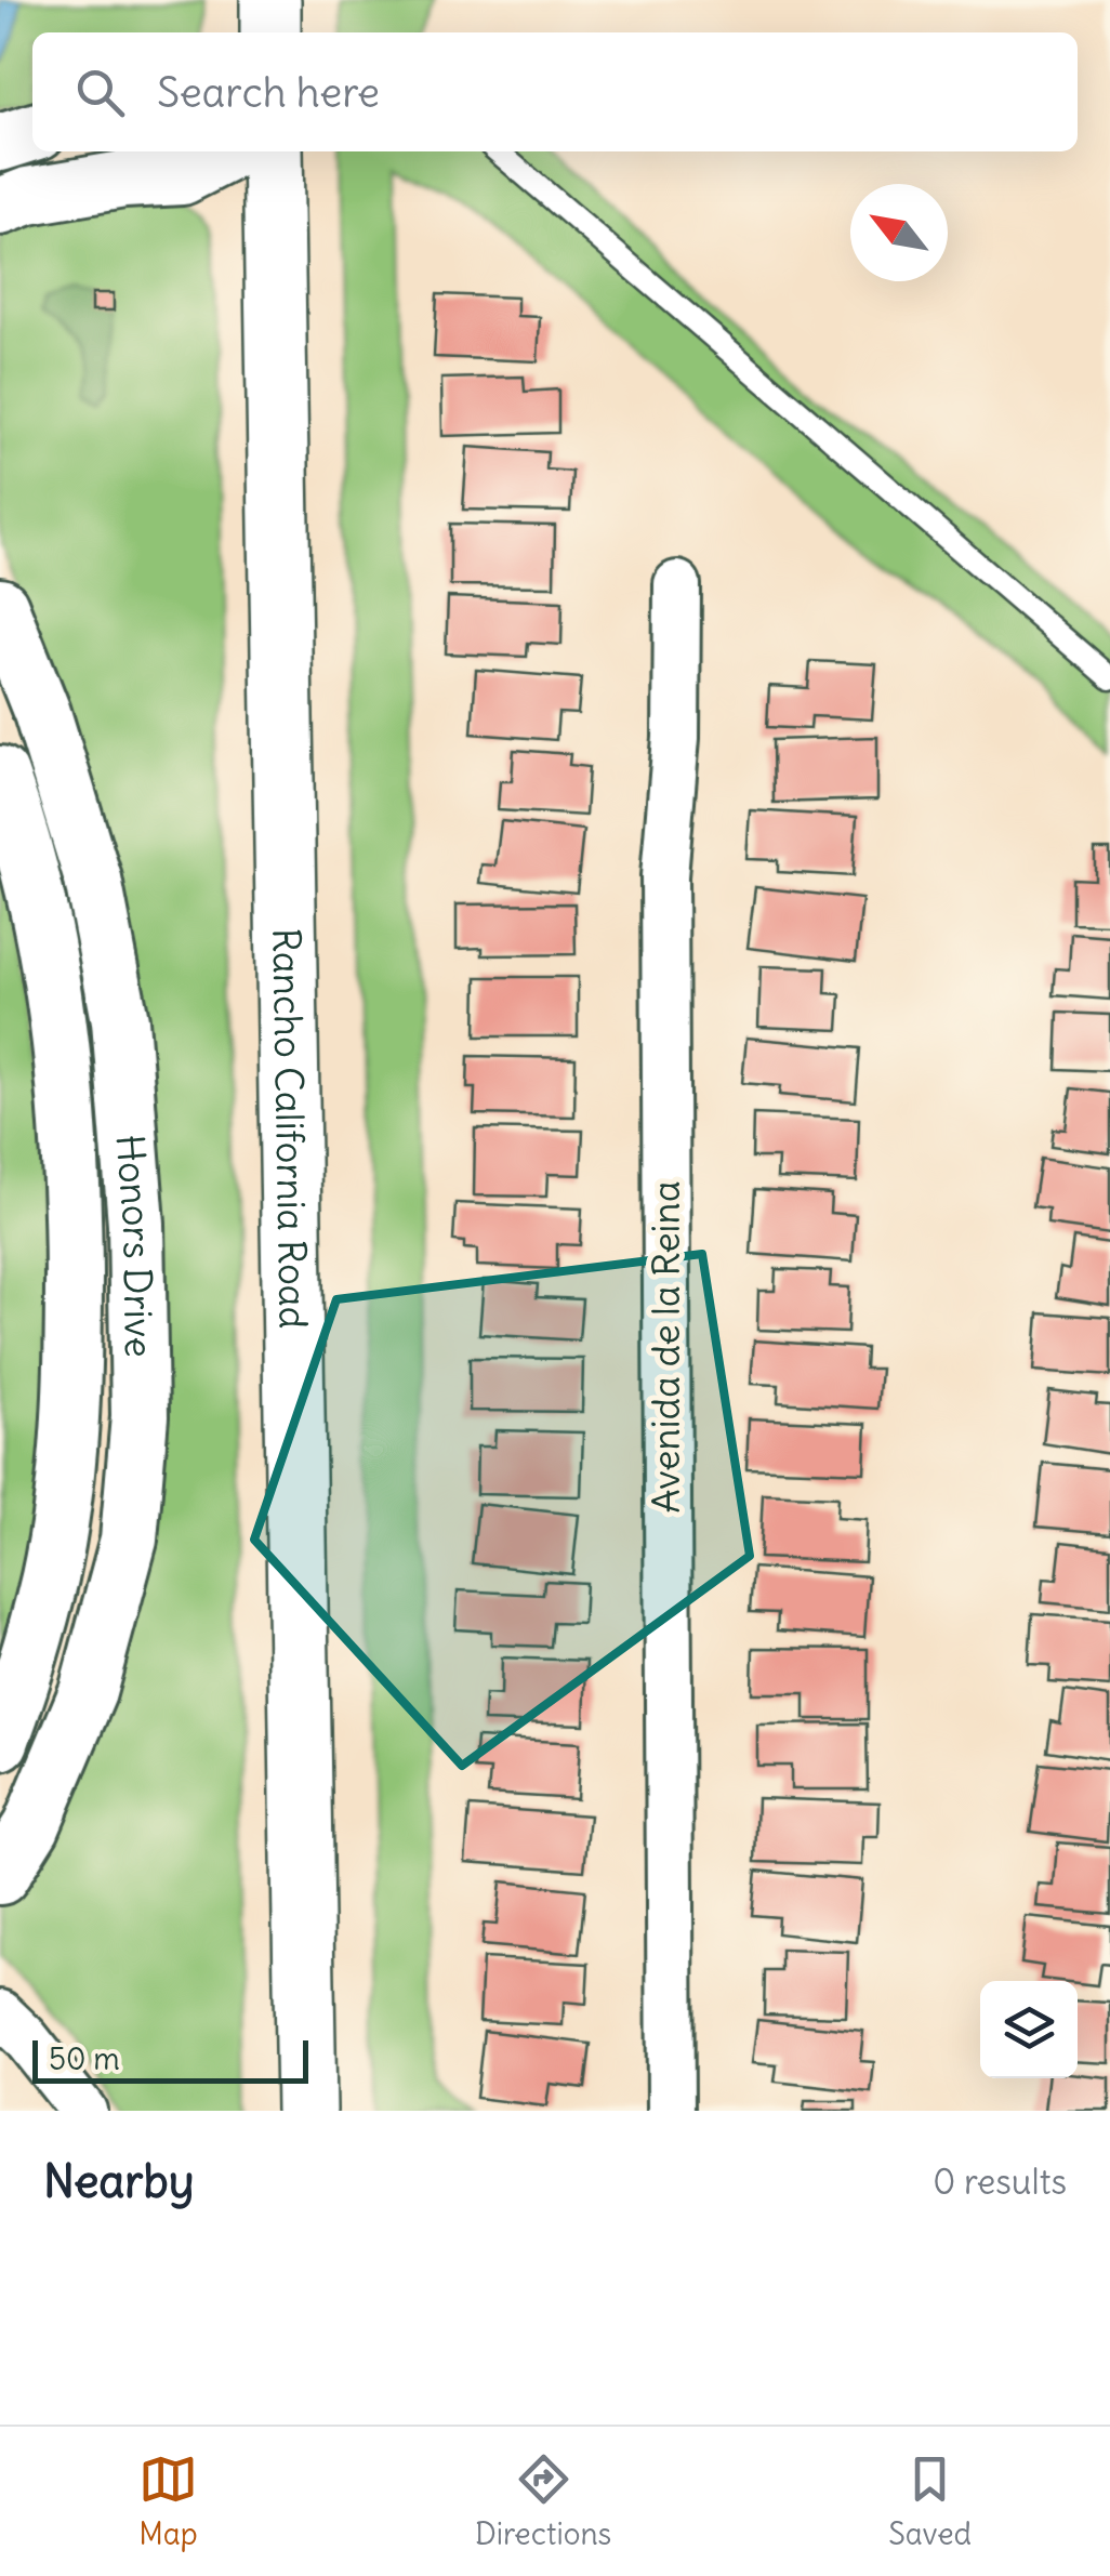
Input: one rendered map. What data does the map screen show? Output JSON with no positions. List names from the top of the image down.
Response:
{
  "streets": {
    "main road": ["Rancho California Road"],
    "street": ["Honors Drive", "Avenida de la Reina"]
  },
  "scale_bar": "50 m",
  "north": "top left",
  "page": {
    "search": "Search here",
    "scale": "50 m",
    "heading": ["Nearby", "0 results"],
    "nav": ["Map", "Directions", "Saved"]
  }
}
